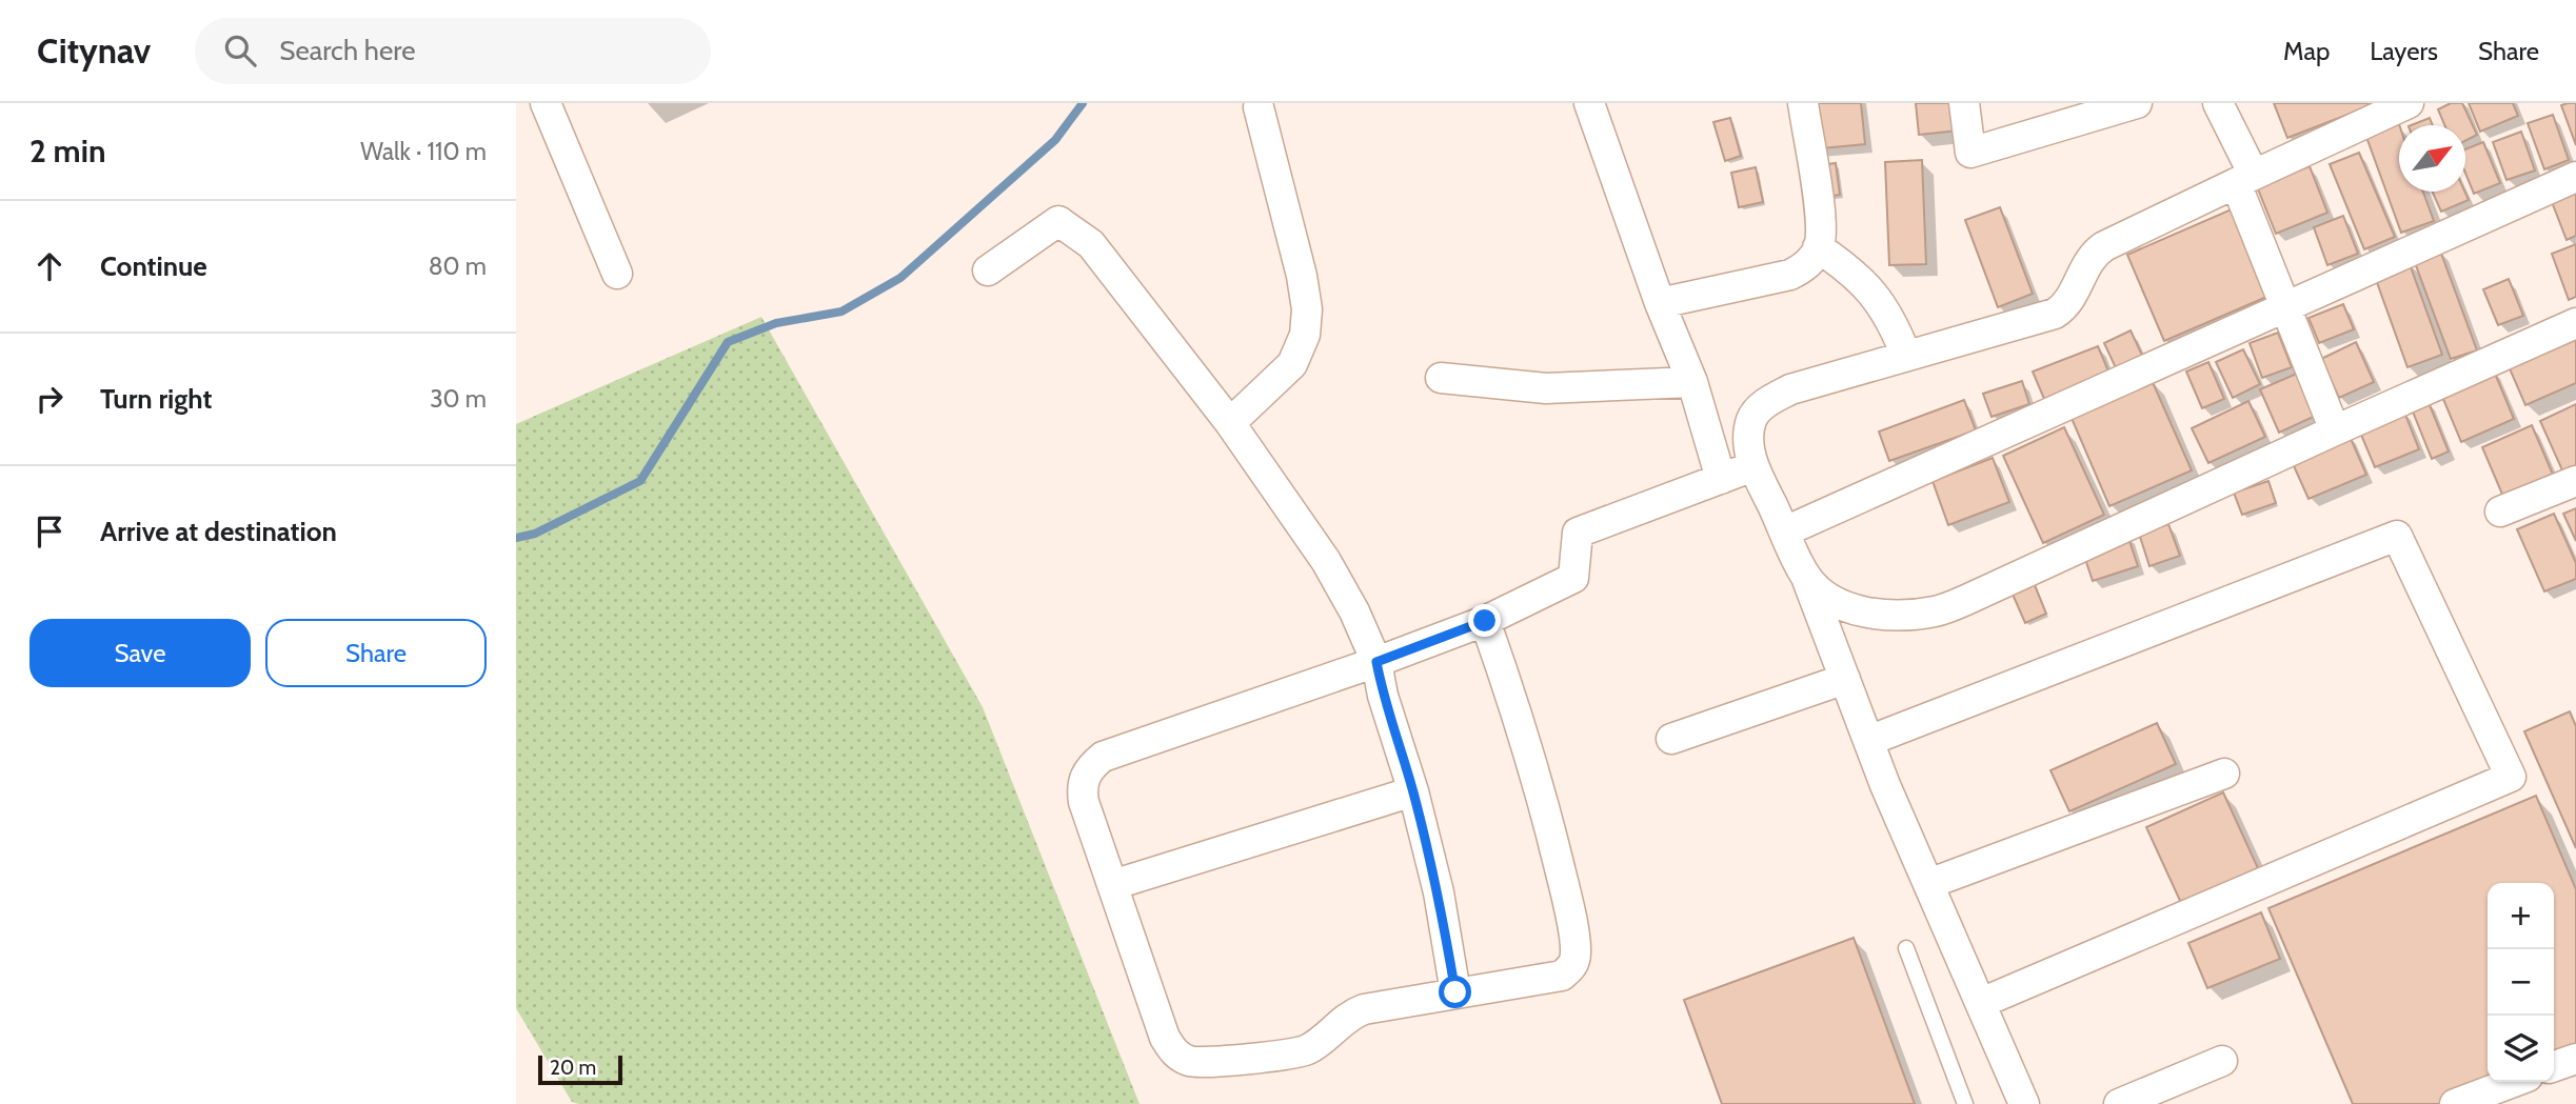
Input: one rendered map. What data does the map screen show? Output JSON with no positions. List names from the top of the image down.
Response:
{
  "scale_bar": "20 m",
  "north": "top right",
  "page": {
    "header": "Citynav",
    "search": "Search here",
    "nav": ["Map", "Layers", "Share"],
    "heading": ["2 min", "Walk · 110 m"],
    "list": [
      ["Continue", "80 m"],
      ["Turn right", "30 m"],
      "Arrive at destination"
    ],
    "buttons": ["Save", "Share"],
    "map_buttons": ["+", "−"],
    "scale": "20 m"
  }
}
